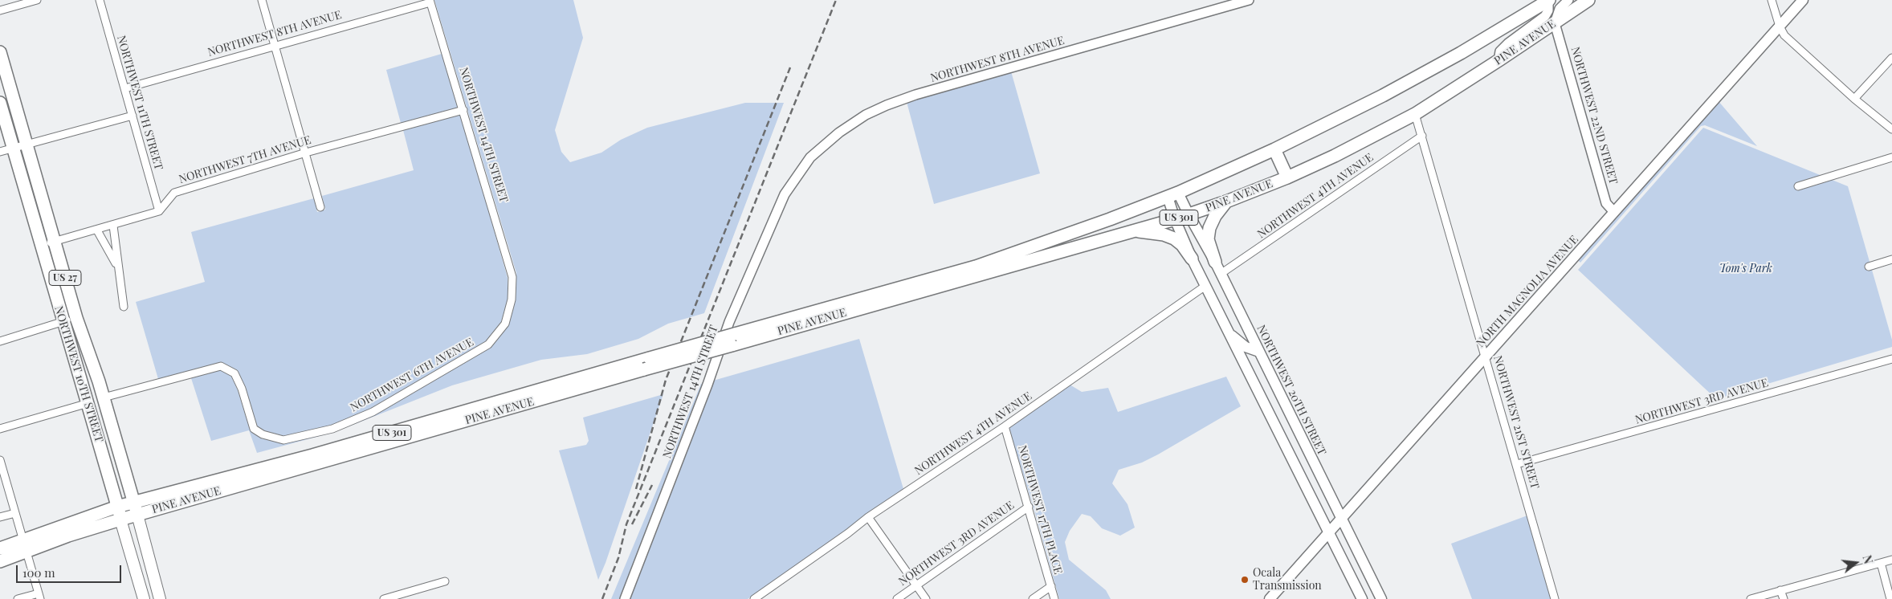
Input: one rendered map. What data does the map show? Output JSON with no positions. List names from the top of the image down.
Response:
{
  "streets": {
    "highway": [
      "PINE AVENUE",
      "US 301",
      "US 27",
      "NORTHWEST 10TH STREET"
    ],
    "main road": ["NORTH MAGNOLIA AVENUE", "NORTHWEST 20TH STREET"],
    "street": [
      "NORTHWEST 8TH AVENUE",
      "NORTHWEST 11TH STREET",
      "NORTHWEST 22ND STREET",
      "NORTHWEST 14TH STREET",
      "NORTHWEST 7TH AVENUE",
      "NORTHWEST 4TH AVENUE",
      "NORTHWEST 6TH AVENUE",
      "NORTHWEST 3RD AVENUE",
      "NORTHWEST 21ST STREET",
      "NORTHWEST 17TH PLACE"
    ]
  },
  "crossings": [
    ["NORTHWEST 8TH AVENUE", "NORTHWEST 11TH STREET"],
    ["NORTHWEST 8TH AVENUE", "NORTHWEST 14TH STREET"],
    ["PINE AVENUE", "NORTHWEST 22ND STREET"],
    ["PINE AVENUE", "NORTHWEST 10TH STREET"],
    ["PINE AVENUE", "NORTHWEST 20TH STREET"],
    ["PINE AVENUE", "NORTHWEST 21ST STREET"],
    ["NORTHWEST 11TH STREET", "NORTHWEST 7TH AVENUE"],
    ["NORTHWEST 22ND STREET", "NORTH MAGNOLIA AVENUE"],
    ["NORTHWEST 14TH STREET", "NORTHWEST 7TH AVENUE"],
    ["NORTHWEST 14TH STREET", "NORTHWEST 6TH AVENUE"],
    ["NORTHWEST 4TH AVENUE", "NORTHWEST 20TH STREET"],
    ["NORTHWEST 4TH AVENUE", "NORTHWEST 21ST STREET"],
    ["NORTHWEST 4TH AVENUE", "NORTHWEST 17TH PLACE"],
    ["NORTH MAGNOLIA AVENUE", "NORTHWEST 20TH STREET"],
    ["NORTH MAGNOLIA AVENUE", "NORTHWEST 21ST STREET"],
    ["NORTHWEST 10TH STREET", "NORTHWEST 6TH AVENUE"],
    ["NORTHWEST 3RD AVENUE", "NORTHWEST 21ST STREET"],
    ["NORTHWEST 3RD AVENUE", "NORTHWEST 17TH PLACE"]
  ],
  "parks": ["Tom's Park"],
  "places": ["Ocala Transmission"],
  "scale_bar": "100 m",
  "north": "right"
}
